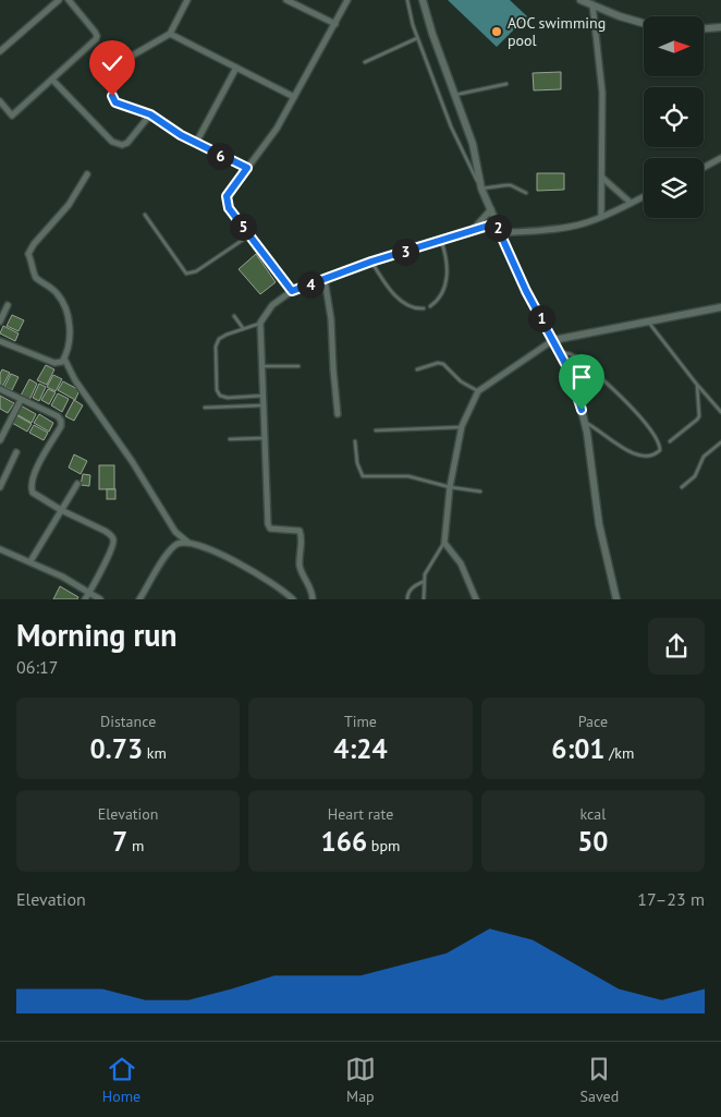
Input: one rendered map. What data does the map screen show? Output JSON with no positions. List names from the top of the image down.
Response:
{
  "places": ["AOC swimming pool"],
  "north": "right",
  "page": {
    "pins": [
      "6",
      "5",
      "2",
      "3",
      "4",
      "1"
    ],
    "heading": ["Morning run", "06:17"],
    "stats": [
      ["Distance", "0.73 km"],
      ["Time", "4:24"],
      ["Pace", "6:01 /km"],
      ["Elevation", "7 m"],
      ["Heart rate", "166 bpm"],
      ["kcal", "50"]
    ],
    "chart": ["Elevation", "17–23 m"],
    "tabs": ["Home", "Map", "Saved"]
  }
}
